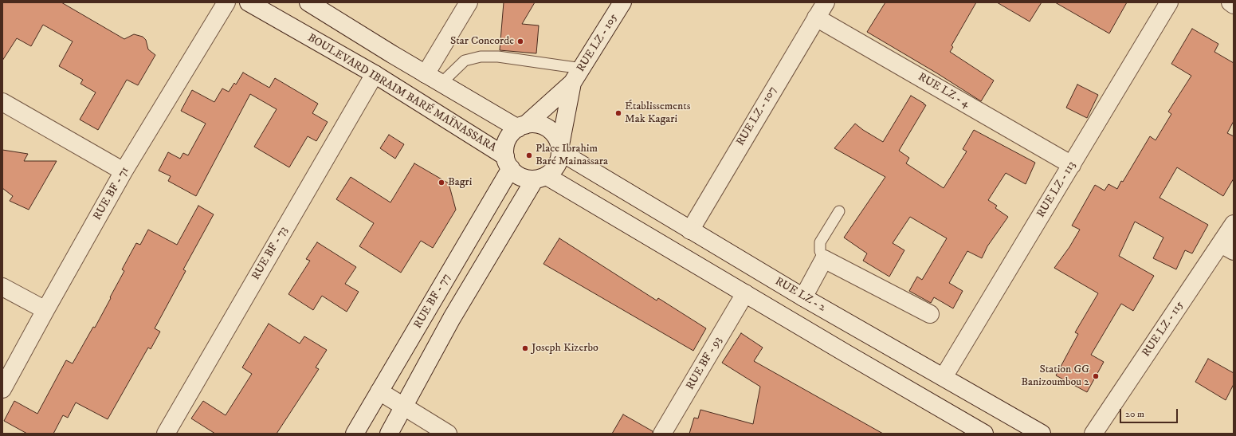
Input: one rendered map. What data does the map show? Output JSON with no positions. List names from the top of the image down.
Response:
{
  "streets": {
    "street": [
      "RUE LZ - 105",
      "RUE LZ - 4",
      "BOULEVARD IBRAIM BARÉ MAÏNASSARA",
      "RUE LZ - 107",
      "RUE LZ - 113",
      "RUE BF - 71",
      "RUE BF - 73",
      "RUE LZ - 2",
      "RUE BF - 77",
      "RUE LZ - 115",
      "RUE BF - 93"
    ]
  },
  "crossings": [
    ["RUE LZ - 105", "BOULEVARD IBRAIM BARÉ MAÏNASSARA"],
    ["RUE LZ - 105", "RUE LZ - 2"],
    ["RUE LZ - 105", "RUE BF - 77"],
    ["RUE LZ - 4", "RUE LZ - 107"],
    ["RUE LZ - 4", "RUE LZ - 113"],
    ["BOULEVARD IBRAIM BARÉ MAÏNASSARA", "RUE BF - 73"],
    ["BOULEVARD IBRAIM BARÉ MAÏNASSARA", "RUE LZ - 2"],
    ["BOULEVARD IBRAIM BARÉ MAÏNASSARA", "RUE BF - 77"],
    ["RUE LZ - 107", "RUE LZ - 2"],
    ["RUE LZ - 113", "RUE LZ - 2"],
    ["RUE LZ - 2", "RUE BF - 77"]
  ],
  "places": [
    "Star Concorde",
    "Établissements Mak Kagari",
    "Place Ibrahim Baré Mainassara",
    "Bagri",
    "Joseph Kizerbo",
    "Station GG Banizoumbou 2"
  ],
  "scale_bar": "20 m"
}
